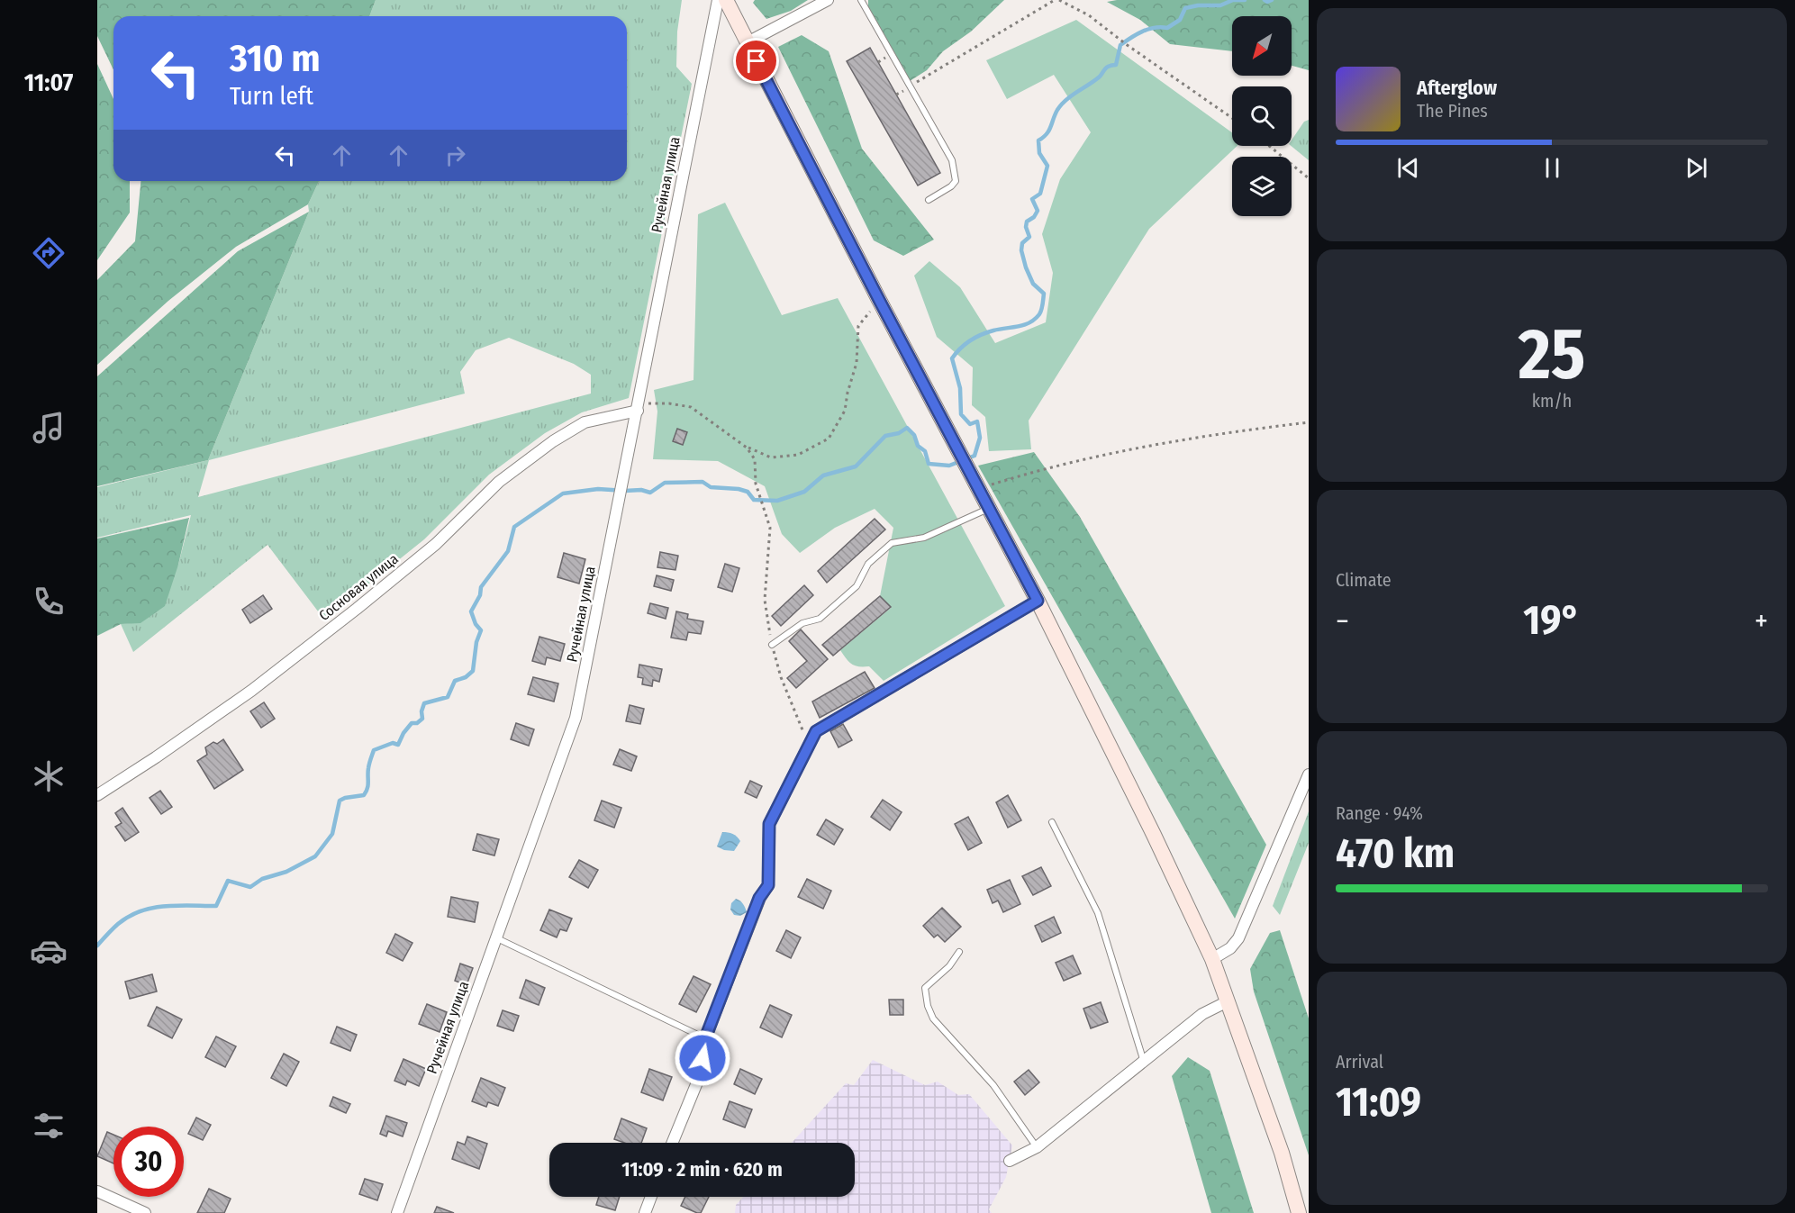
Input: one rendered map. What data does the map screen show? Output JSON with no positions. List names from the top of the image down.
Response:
{
  "streets": {
    "street": ["Ручейная улица", "Сосновая улица"]
  },
  "crossings": [
    ["Ручейная улица", "Сосновая улица"]
  ],
  "north": "bottom left",
  "page": {
    "tabs": "11:07",
    "turn": ["310 m", "Turn left"],
    "song": ["Afterglow", "The Pines"],
    "tile": [
      ["25", "km/h"],
      "Climate",
      ["Range · 94%", "470 km"],
      ["Arrival", "11:09"]
    ],
    "heat": ["−", "19°", "+"],
    "limit": "30",
    "trip": "11:09 · 2 min · 620 m"
  }
}
